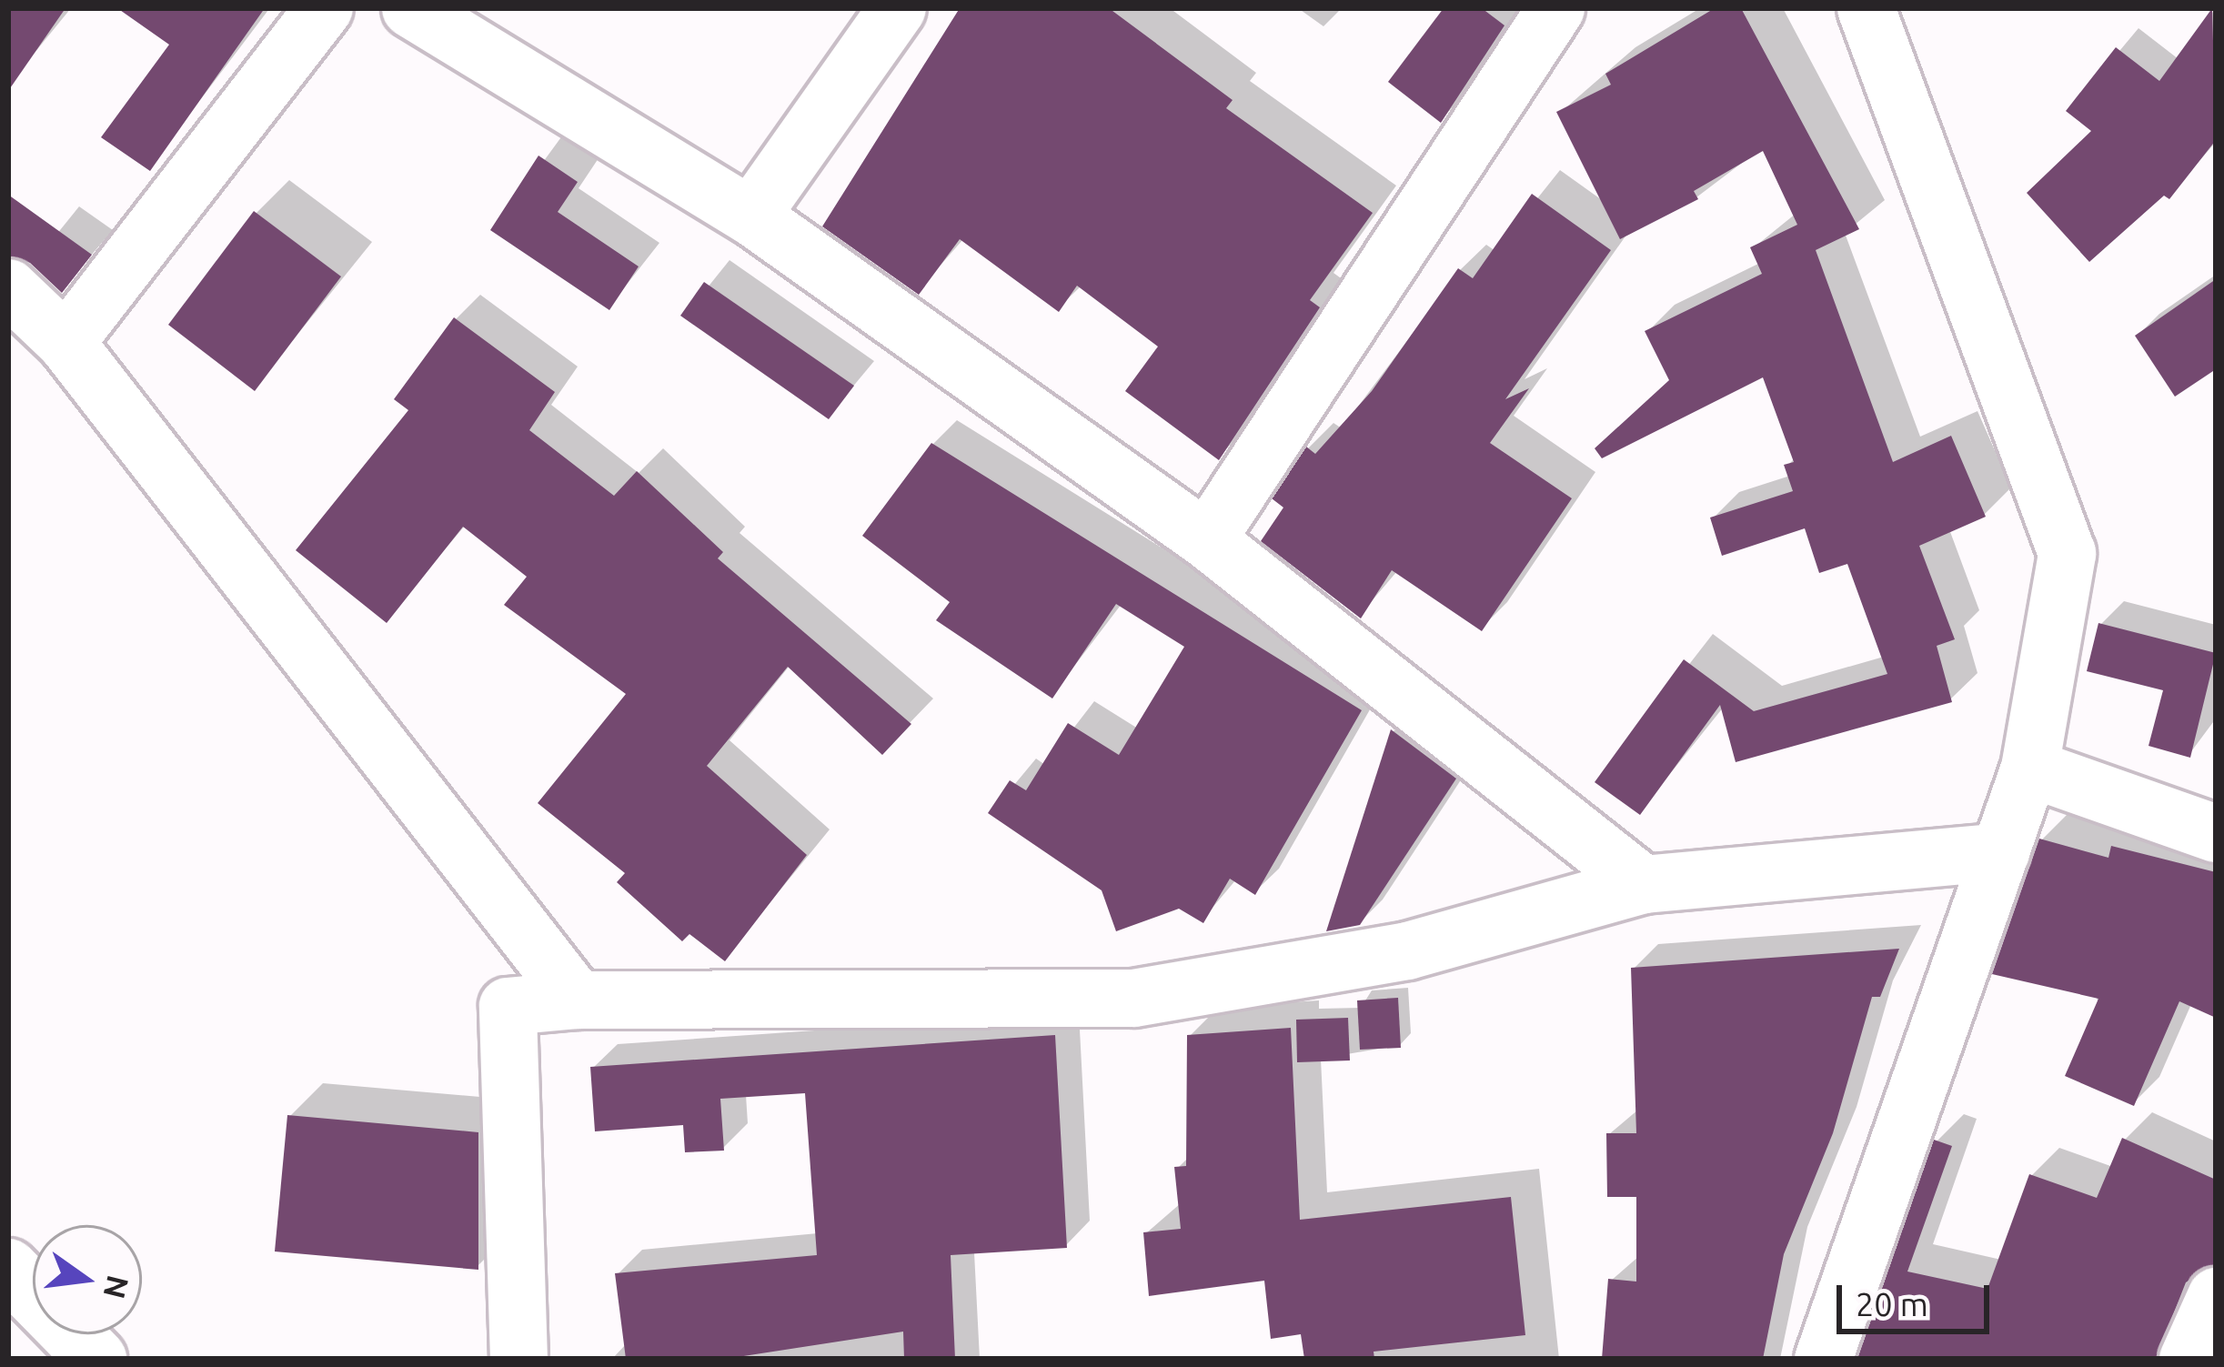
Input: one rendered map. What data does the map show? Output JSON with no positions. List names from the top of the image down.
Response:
{
  "scale_bar": "20 m",
  "north": "right"
}
